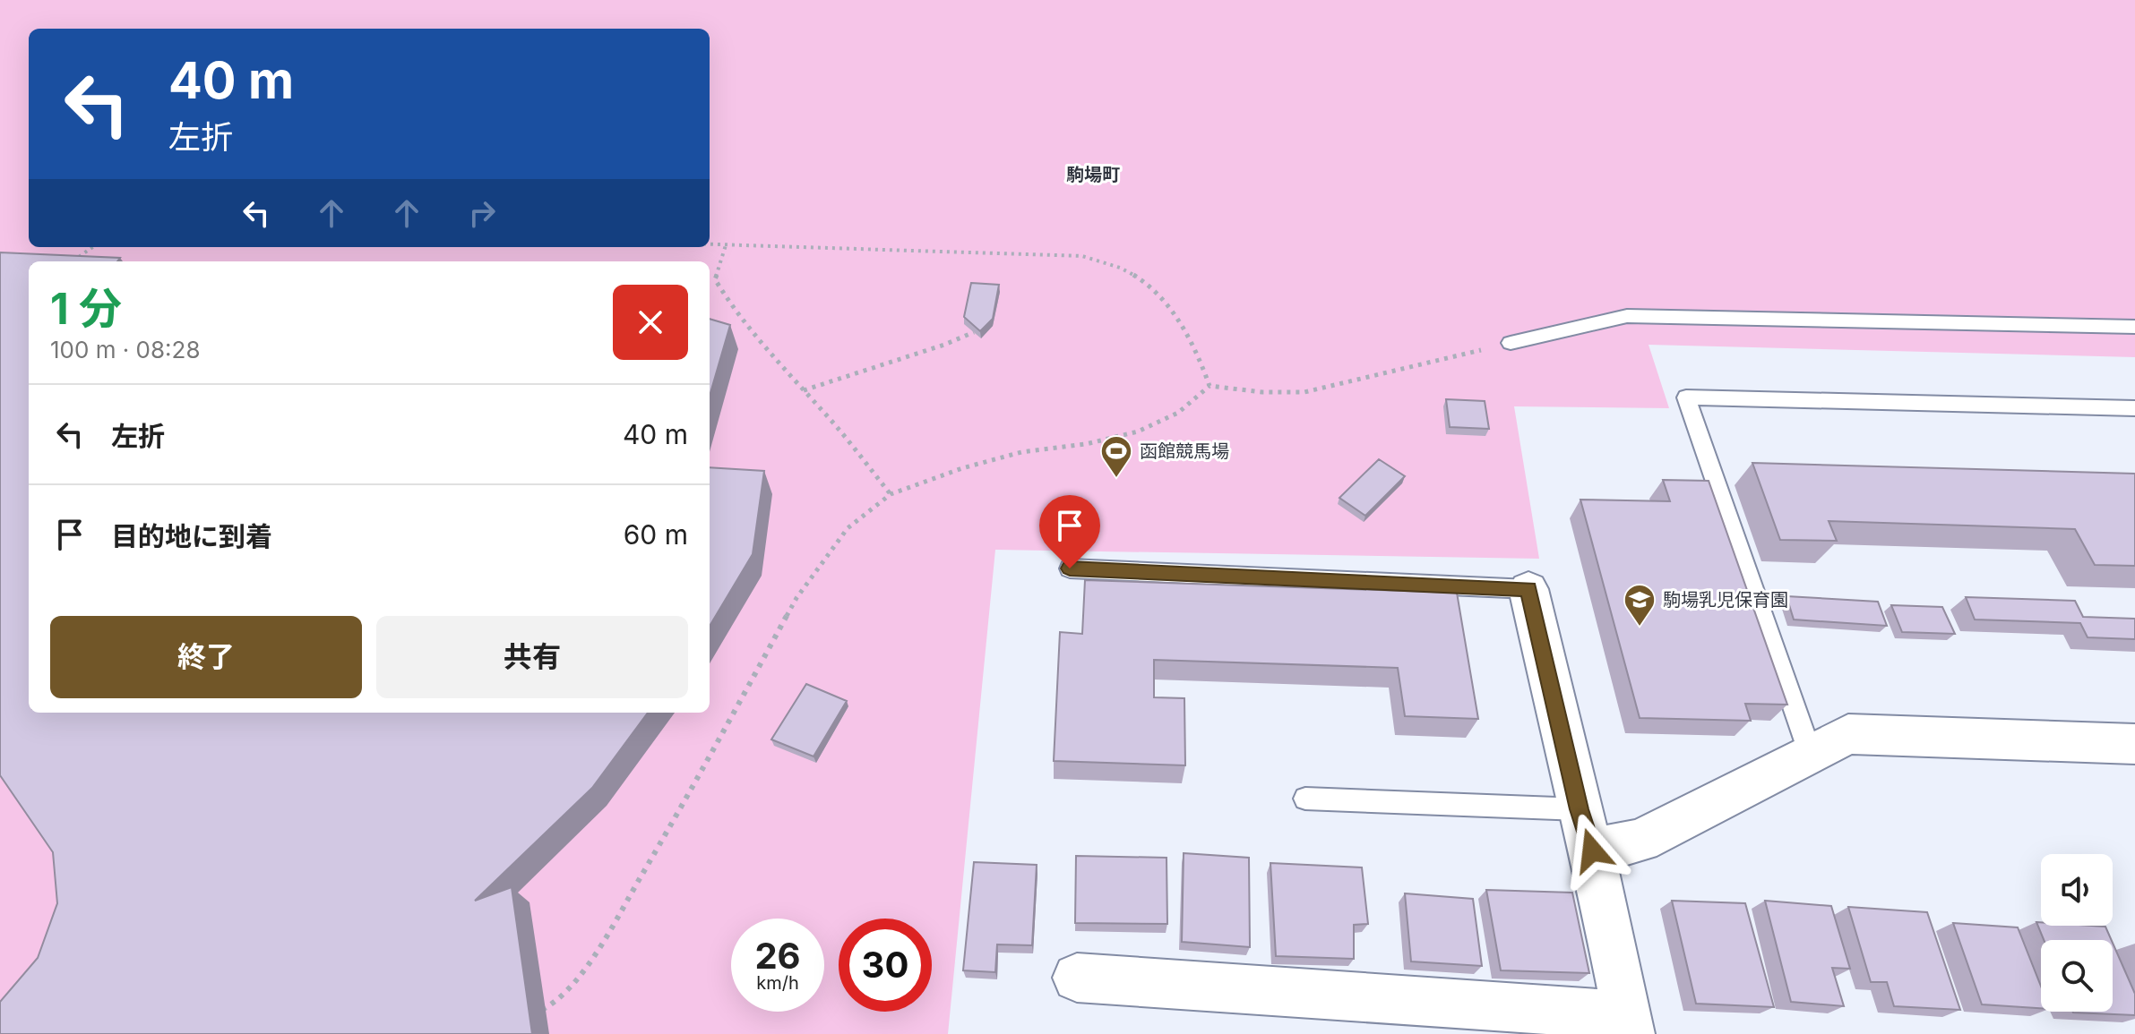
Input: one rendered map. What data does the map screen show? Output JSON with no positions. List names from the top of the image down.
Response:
{
  "districts": ["駒場町"],
  "places": {
    "sports": ["函館競馬場"],
    "school or university": ["駒場乳児保育園"]
  },
  "page": {
    "turn": ["40 m", "左折"],
    "heading": ["1 分", "100 m · 08:28"],
    "list": [
      {
        "name": "左折",
        "value": "40 m"
      },
      {
        "name": "目的地に到着",
        "value": "60 m"
      }
    ],
    "buttons": ["終了", "共有"],
    "speed": "26 km/h",
    "limit": "30"
  }
}
